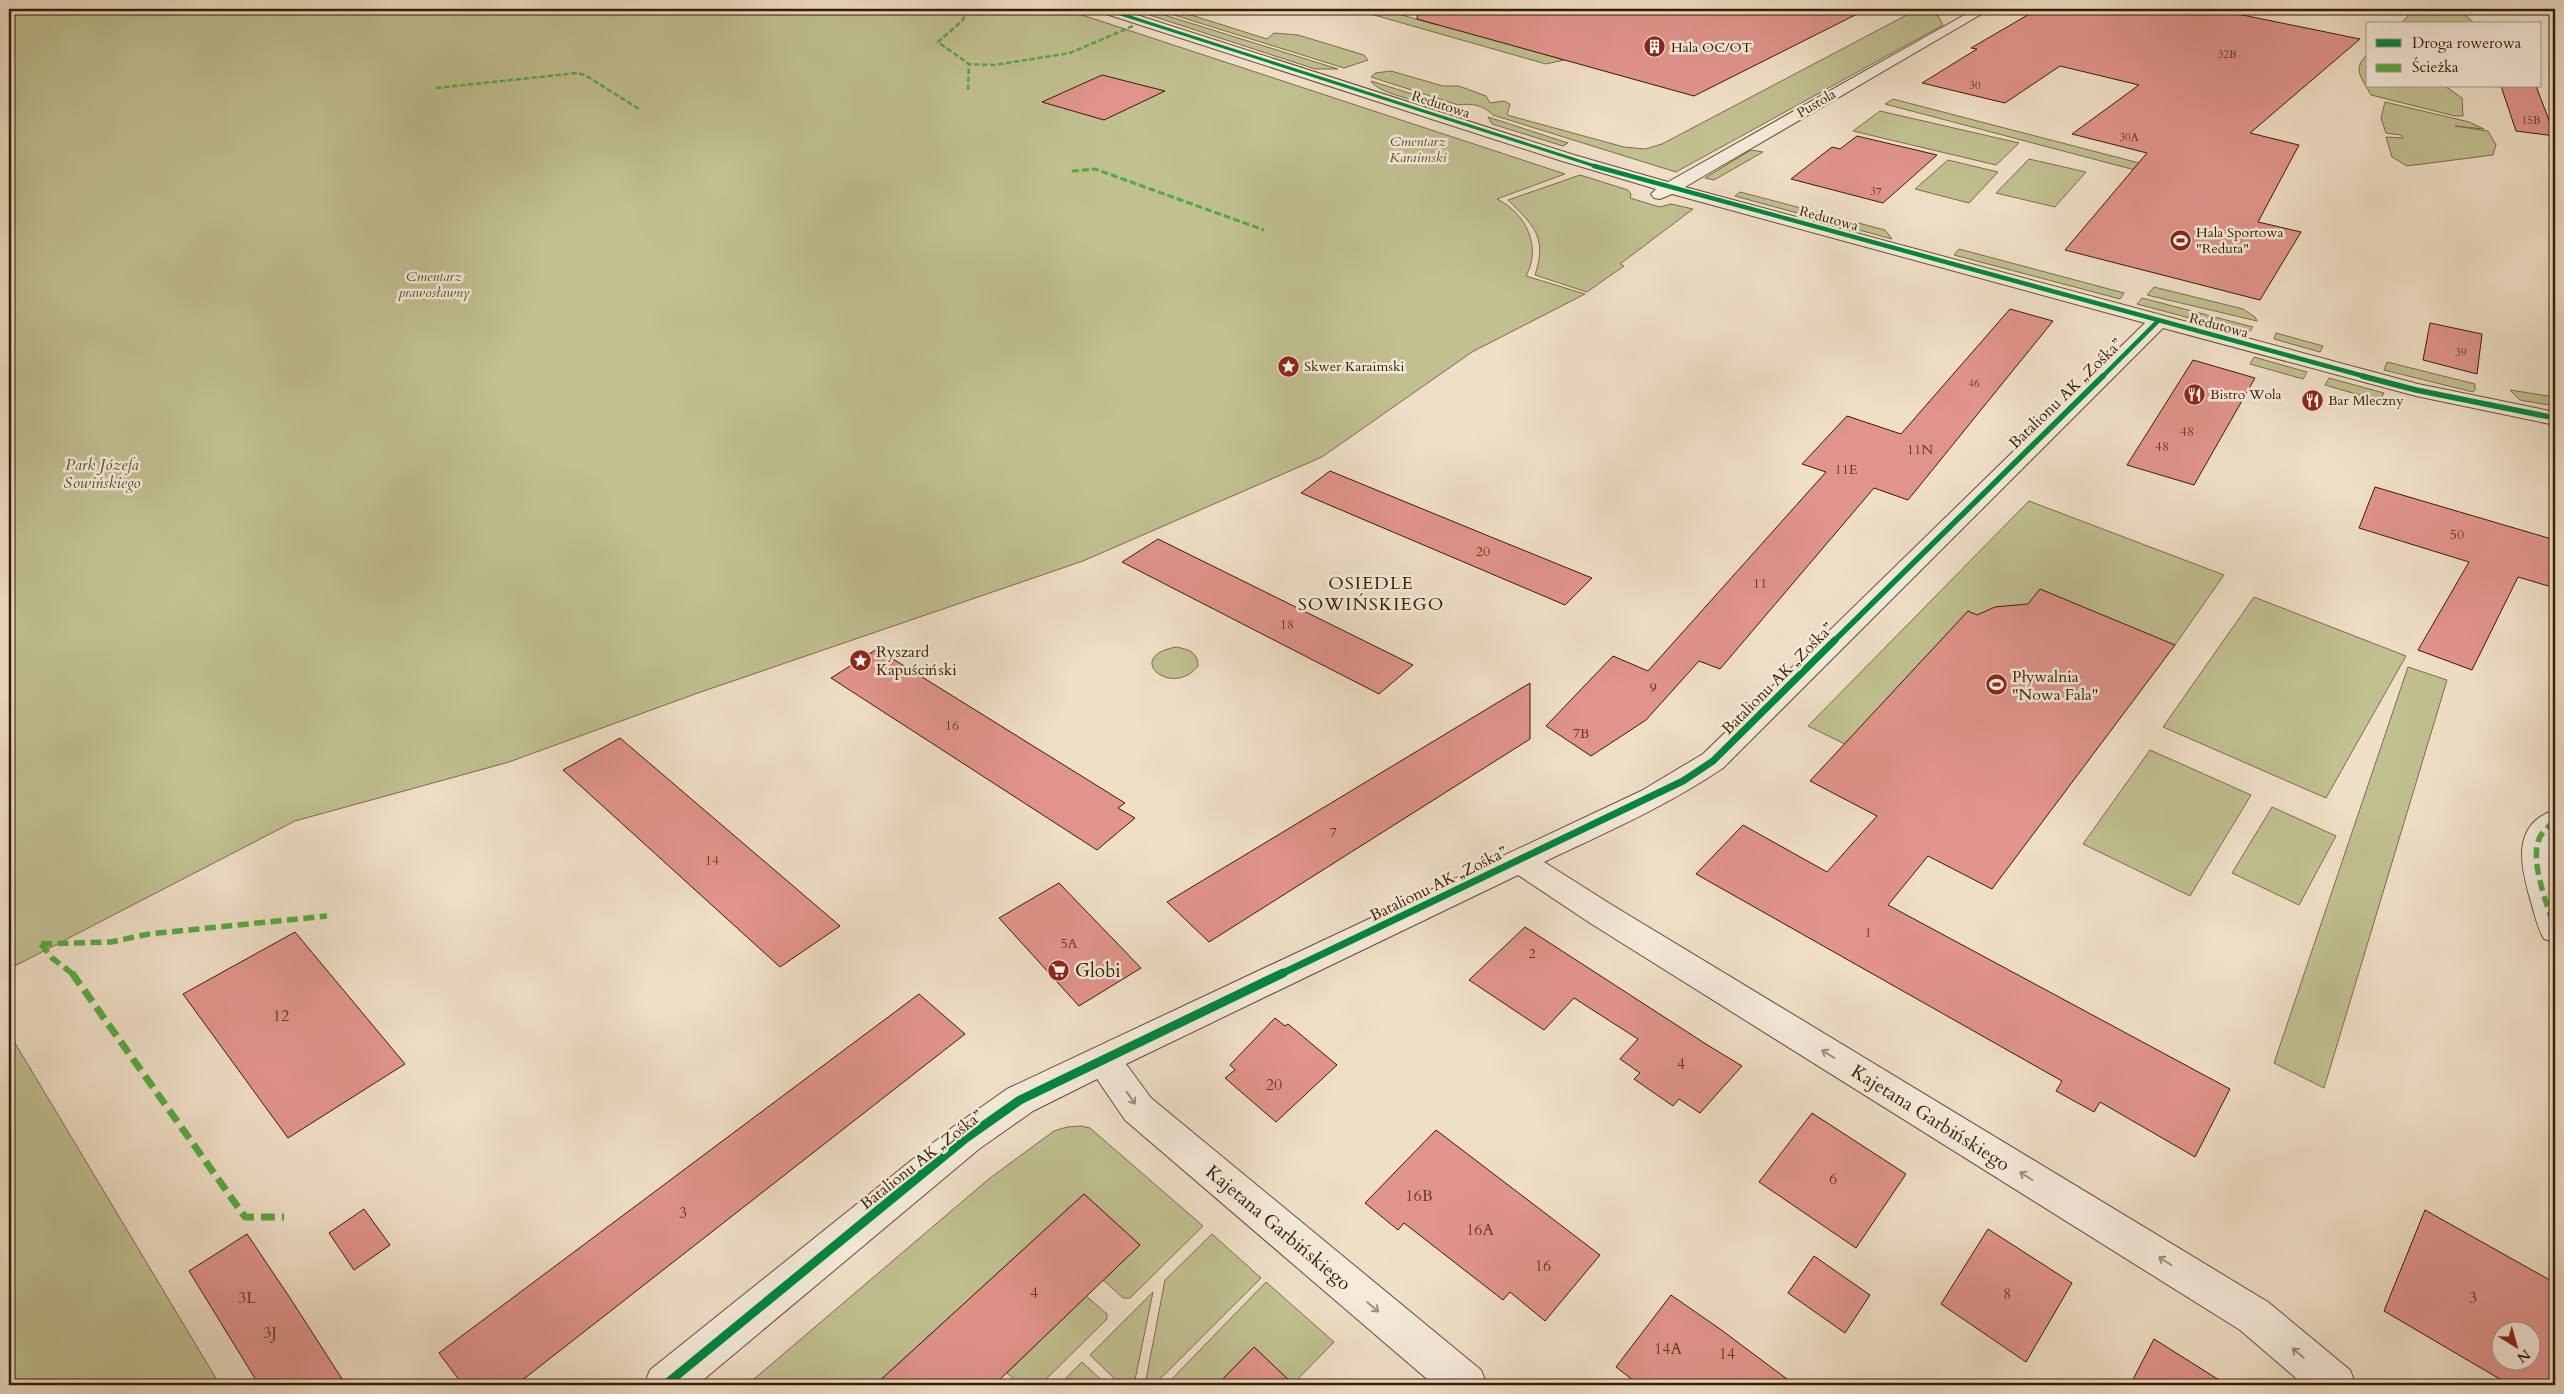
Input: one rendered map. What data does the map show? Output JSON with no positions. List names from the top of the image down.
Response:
{
  "streets": {
    "street": [
      "Pustola",
      "Redutowa",
      "Batalionu AK „Zośka”",
      "Kajetana Garbińskiego"
    ]
  },
  "crossings": [
    ["Pustola", "Redutowa"],
    ["Redutowa", "Batalionu AK „Zośka”"],
    ["Batalionu AK „Zośka”", "Kajetana Garbińskiego"]
  ],
  "districts": ["OSIEDLE SOWIŃSKIEGO"],
  "parks": ["Cmentarz Karaimski", "Cmentarz prawosławny", "Park Józefa Sowińskiego"],
  "places": {
    "building": ["Hala OC/OT"],
    "sports": ["Hala Sportowa \"Reduta\"", "Pływalnia \"Nowa Fala\""],
    "place": ["Skwer Karaimski", "Ryszard Kapuściński"],
    "restaurant": ["Bistro Wola", "Bar Mleczny"],
    "supermarket": ["Globi"]
  },
  "house_numbers": [
    "32B",
    "30",
    "15B",
    "30A",
    "37",
    "39",
    "46",
    "48",
    "48",
    "11N",
    "11E",
    "50",
    "20",
    "11",
    "18",
    "9",
    "16",
    "7B",
    "7",
    "14",
    "1",
    "5A",
    "2",
    "12",
    "4",
    "20",
    "6",
    "16B",
    "3",
    "16A",
    "16",
    "4",
    "8",
    "3L",
    "3",
    "3J",
    "14A",
    "14"
  ],
  "legend": ["Droga rowerowa", "Ścieżka"],
  "north": "bottom right"
}
